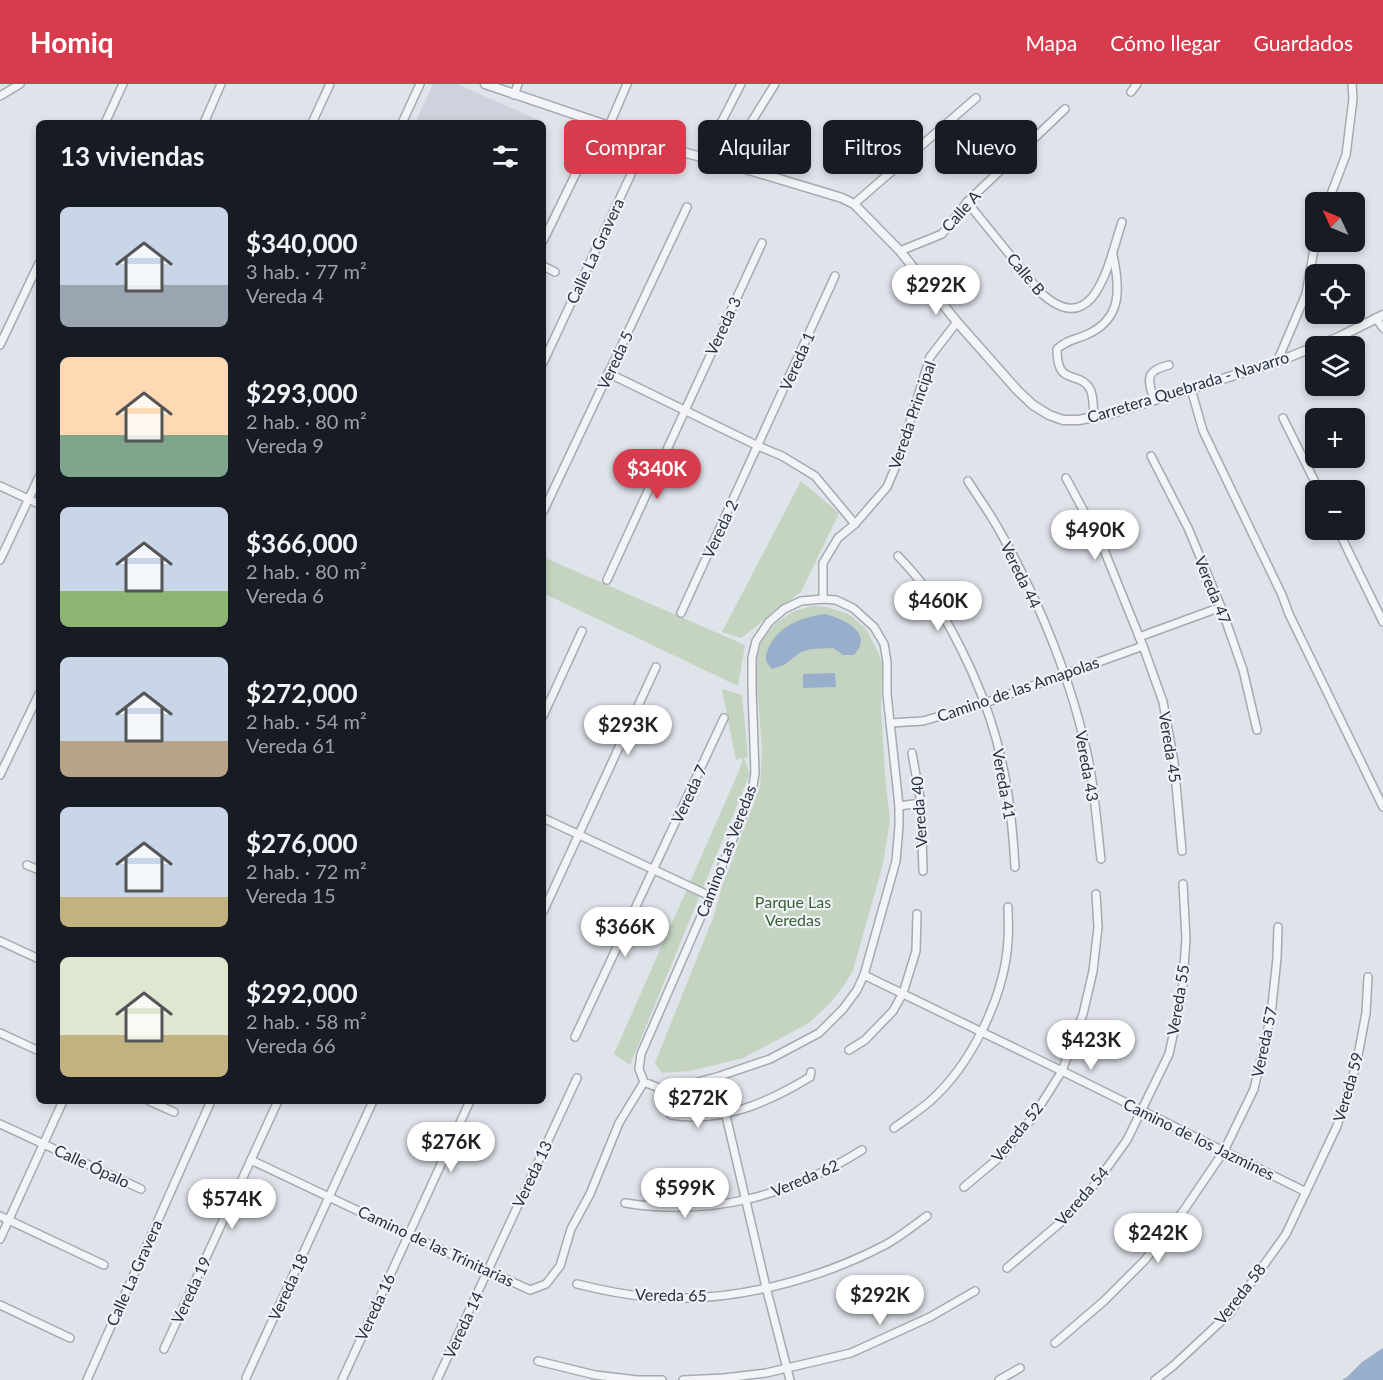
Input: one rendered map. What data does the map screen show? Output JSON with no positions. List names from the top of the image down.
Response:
{
  "streets": {
    "street": [
      "Calle A",
      "Calle La Gravera",
      "Calle B",
      "Vereda 3",
      "Vereda 5",
      "Vereda 1",
      "Carretera Quebrada - Navarro",
      "Vereda Principal",
      "Vereda 2",
      "Vereda 44",
      "Vereda 47",
      "Camino de las Amapolas",
      "Vereda 45",
      "Vereda 43",
      "Vereda 41",
      "Vereda 7",
      "Vereda 40",
      "Camino Las Veredas",
      "Vereda 55",
      "Vereda 57",
      "Vereda 59",
      "Vereda 52",
      "Camino de los Jazmines",
      "Calle Ópalo",
      "Vereda 13",
      "Vereda 62",
      "Vereda 54",
      "Camino de las Trinitarias",
      "Vereda 18",
      "Vereda 19",
      "Vereda 58",
      "Vereda 65",
      "Vereda 16",
      "Vereda 14"
    ]
  },
  "crossings": [
    ["Calle A", "Calle B"],
    ["Calle A", "Carretera Quebrada - Navarro"],
    ["Vereda 1", "Vereda 2"],
    ["Carretera Quebrada - Navarro", "Vereda Principal"],
    ["Vereda Principal", "Camino Las Veredas"],
    ["Vereda 44", "Camino de las Amapolas"],
    ["Vereda 44", "Vereda 43"],
    ["Camino de las Amapolas", "Vereda 45"],
    ["Camino de las Amapolas", "Vereda 43"],
    ["Camino de las Amapolas", "Vereda 41"],
    ["Camino de las Amapolas", "Camino Las Veredas"],
    ["Camino Las Veredas", "Camino de los Jazmines"],
    ["Camino Las Veredas", "Camino de las Trinitarias"],
    ["Vereda 55", "Camino de los Jazmines"],
    ["Vereda 55", "Vereda 54"],
    ["Vereda 57", "Camino de los Jazmines"],
    ["Vereda 59", "Camino de los Jazmines"],
    ["Vereda 59", "Vereda 58"],
    ["Vereda 52", "Camino de los Jazmines"],
    ["Camino de los Jazmines", "Vereda 54"],
    ["Camino de los Jazmines", "Vereda 58"],
    ["Vereda 13", "Camino de las Trinitarias"],
    ["Vereda 13", "Vereda 14"],
    ["Camino de las Trinitarias", "Vereda 18"],
    ["Camino de las Trinitarias", "Vereda 19"],
    ["Camino de las Trinitarias", "Vereda 16"],
    ["Camino de las Trinitarias", "Vereda 14"]
  ],
  "parks": ["Parque Las Veredas"],
  "north": "top left",
  "page": {
    "header": "Homiq",
    "nav": ["Mapa", "Cómo llegar", "Guardados"],
    "chip": [
      "Comprar",
      "Alquilar",
      "Filtros",
      "Nuevo"
    ],
    "heading": "13 viviendas",
    "map_buttons": ["+", "−"],
    "list": [
      {
        "name": "$340,000",
        "note": "3 hab. · 77 m² · Vereda 4"
      },
      {
        "name": "$293,000",
        "note": "2 hab. · 80 m² · Vereda 9"
      },
      {
        "name": "$366,000",
        "note": "2 hab. · 80 m² · Vereda 6"
      },
      {
        "name": "$272,000",
        "note": "2 hab. · 54 m² · Vereda 61"
      },
      {
        "name": "$276,000",
        "note": "2 hab. · 72 m² · Vereda 15"
      },
      {
        "name": "$292,000",
        "note": "2 hab. · 58 m² · Vereda 66"
      }
    ],
    "price": [
      "$292K",
      "$340K",
      "$490K",
      "$460K",
      "$293K",
      "$366K",
      "$423K",
      "$272K",
      "$276K",
      "$599K",
      "$574K",
      "$242K",
      "$292K"
    ]
  }
}
